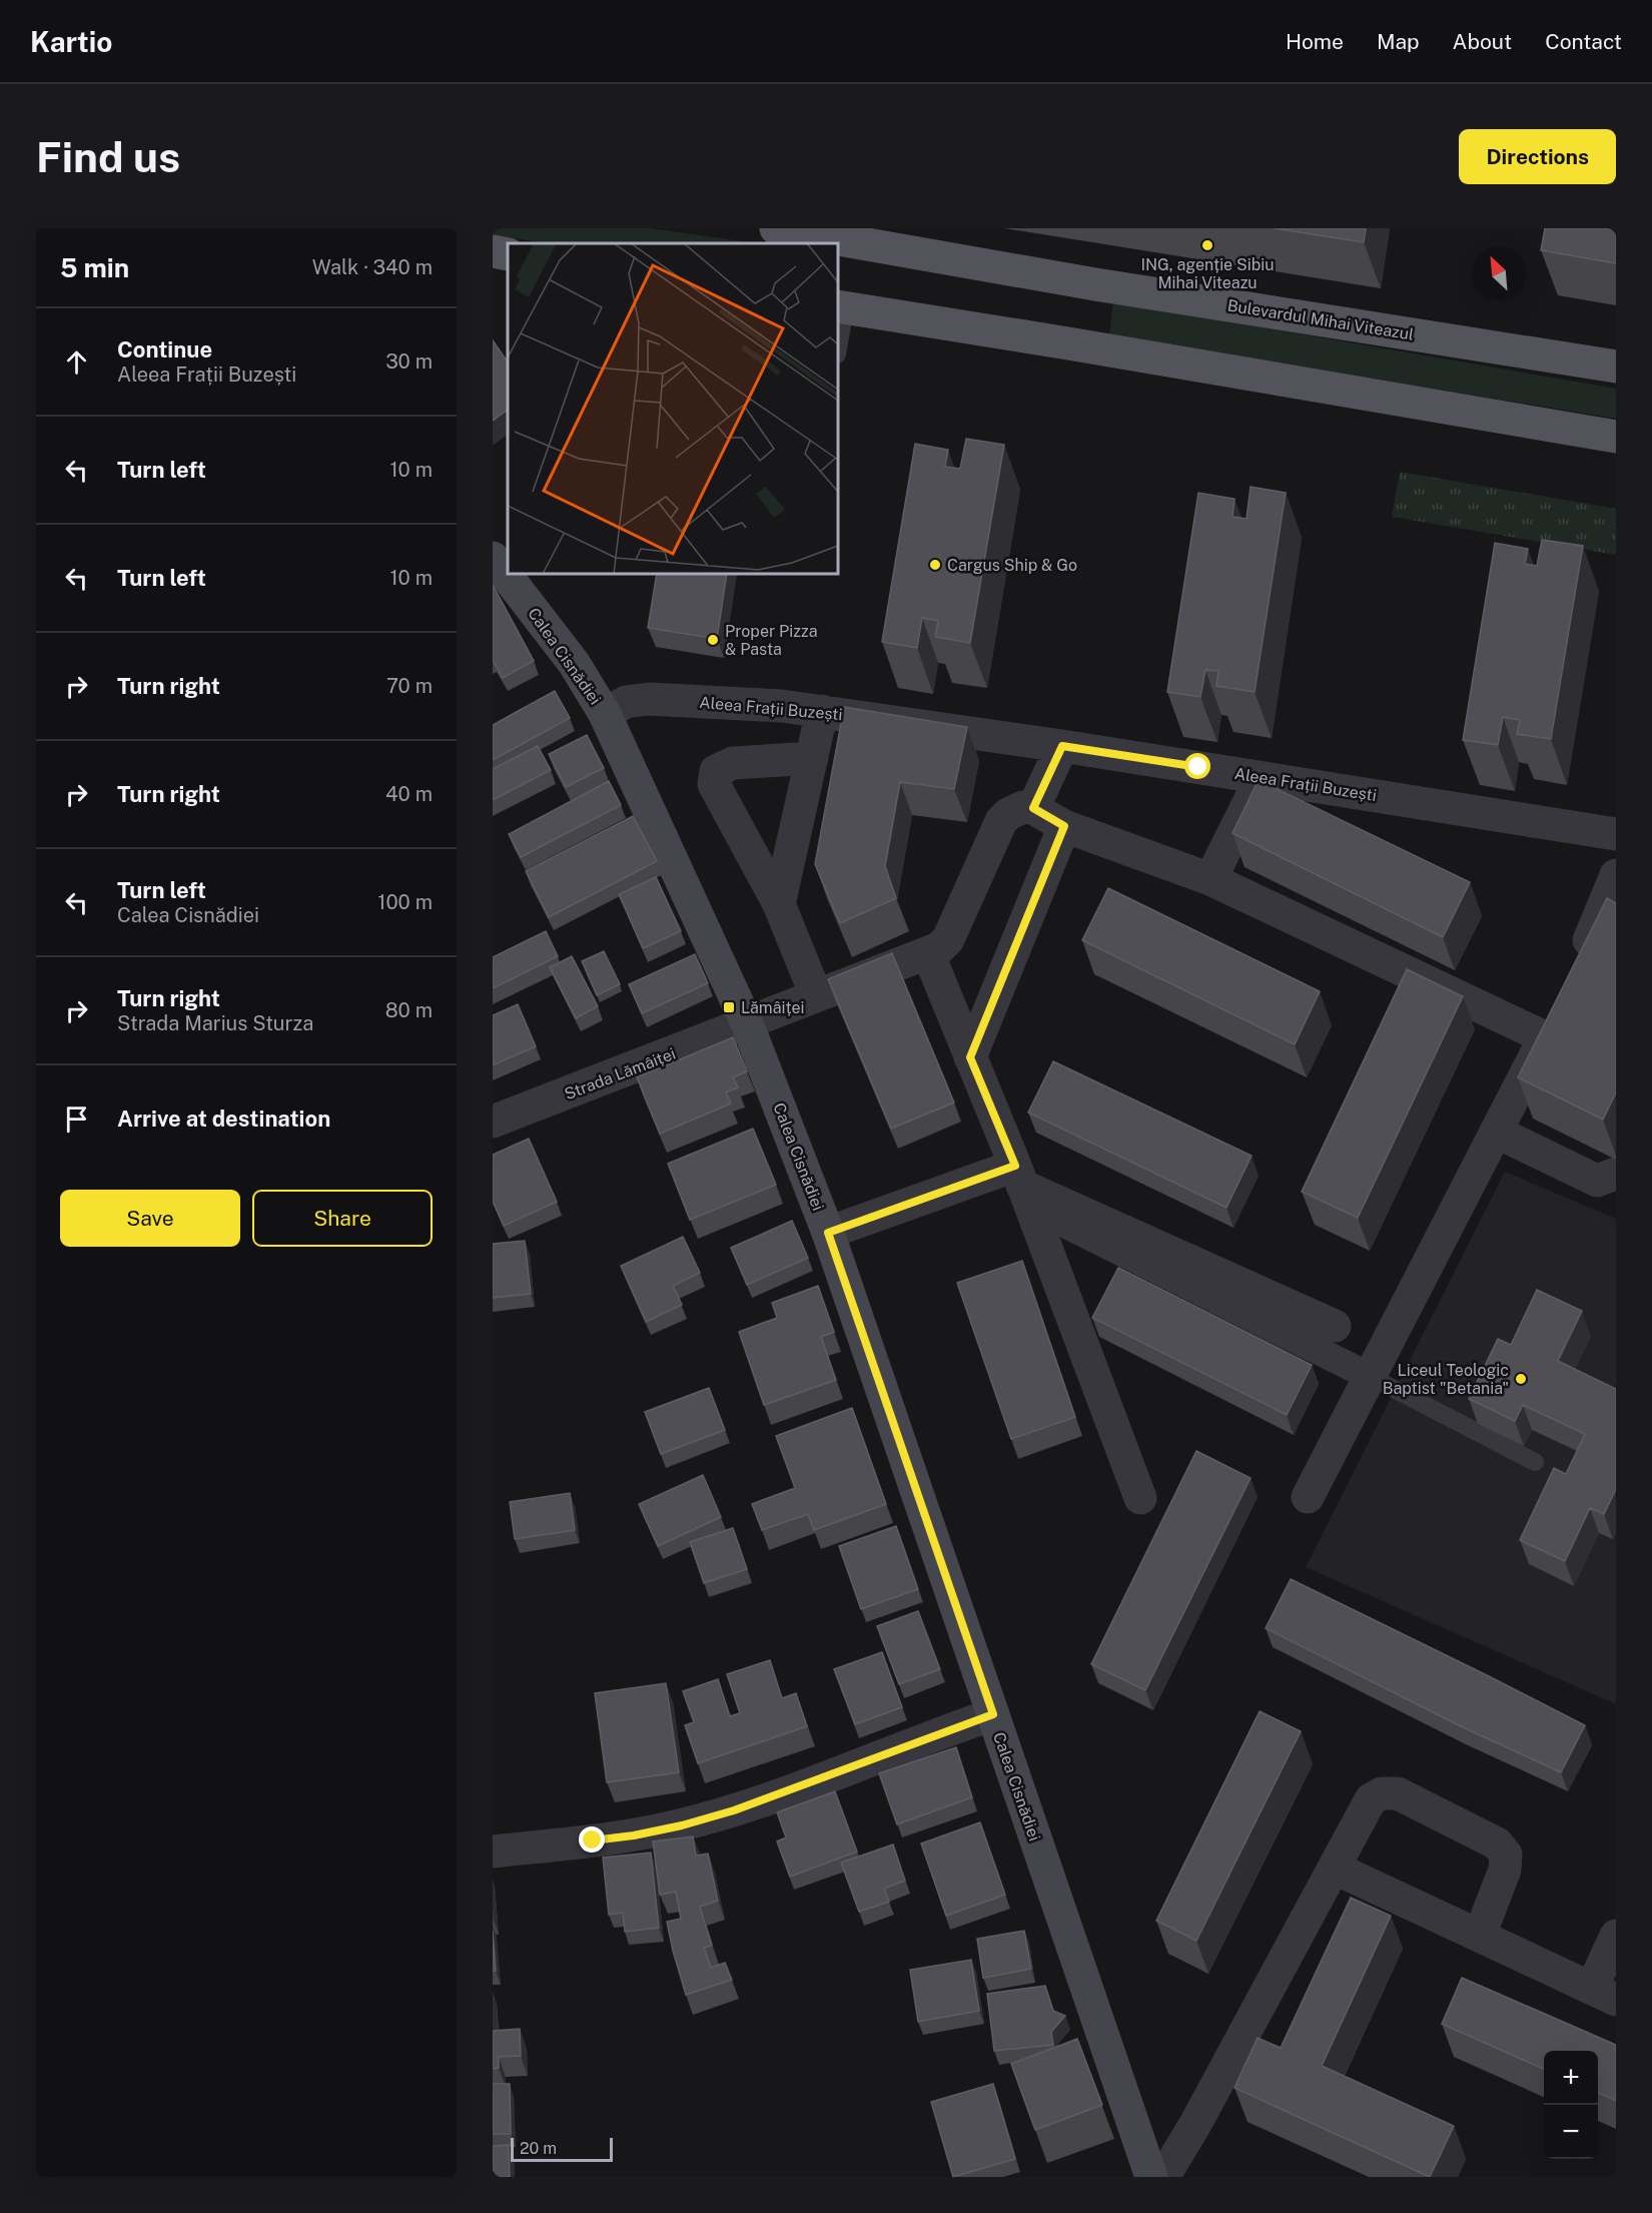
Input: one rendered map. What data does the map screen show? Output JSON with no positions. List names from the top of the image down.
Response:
{
  "streets": {
    "main road": ["Bulevardul Mihai Viteazul", "Calea Cisnădiei"],
    "street": ["Aleea Frații Buzești", "Strada Lămâiței"]
  },
  "crossings": [
    ["Calea Cisnădiei", "Aleea Frații Buzești"],
    ["Calea Cisnădiei", "Strada Lămâiței"]
  ],
  "places": {
    "other": [
      "ING, agenție Sibiu Mihai Viteazu",
      "Cargus Ship & Go",
      "Proper Pizza & Pasta",
      "Liceul Teologic Baptist \"Betania\""
    ],
    "transit": ["Lămâiței"]
  },
  "scale_bar": "20 m",
  "north": "top left",
  "page": {
    "header": "Kartio",
    "nav": [
      "Home",
      "Map",
      "About",
      "Contact"
    ],
    "buttons": [
      "Directions",
      ["Save", "Share"]
    ],
    "title": "Find us",
    "heading": ["5 min", "Walk · 340 m"],
    "list": [
      ["Continue", "Aleea Frații Buzești", "30 m"],
      ["Turn left", "10 m"],
      ["Turn left", "10 m"],
      ["Turn right", "70 m"],
      ["Turn right", "40 m"],
      ["Turn left", "Calea Cisnădiei", "100 m"],
      ["Turn right", "Strada Marius Sturza", "80 m"],
      "Arrive at destination"
    ],
    "map_buttons": ["+", "−"],
    "scale": "20 m"
  }
}
